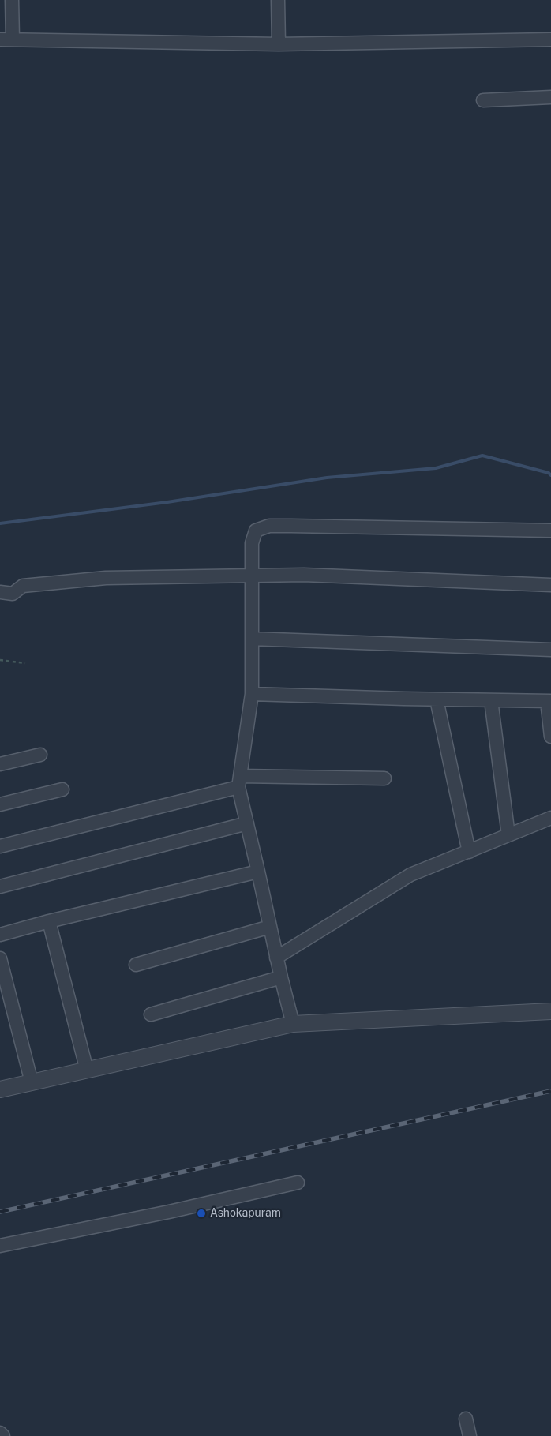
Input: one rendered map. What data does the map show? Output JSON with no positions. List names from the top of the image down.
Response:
{
  "places": ["Ashokapuram"]
}
